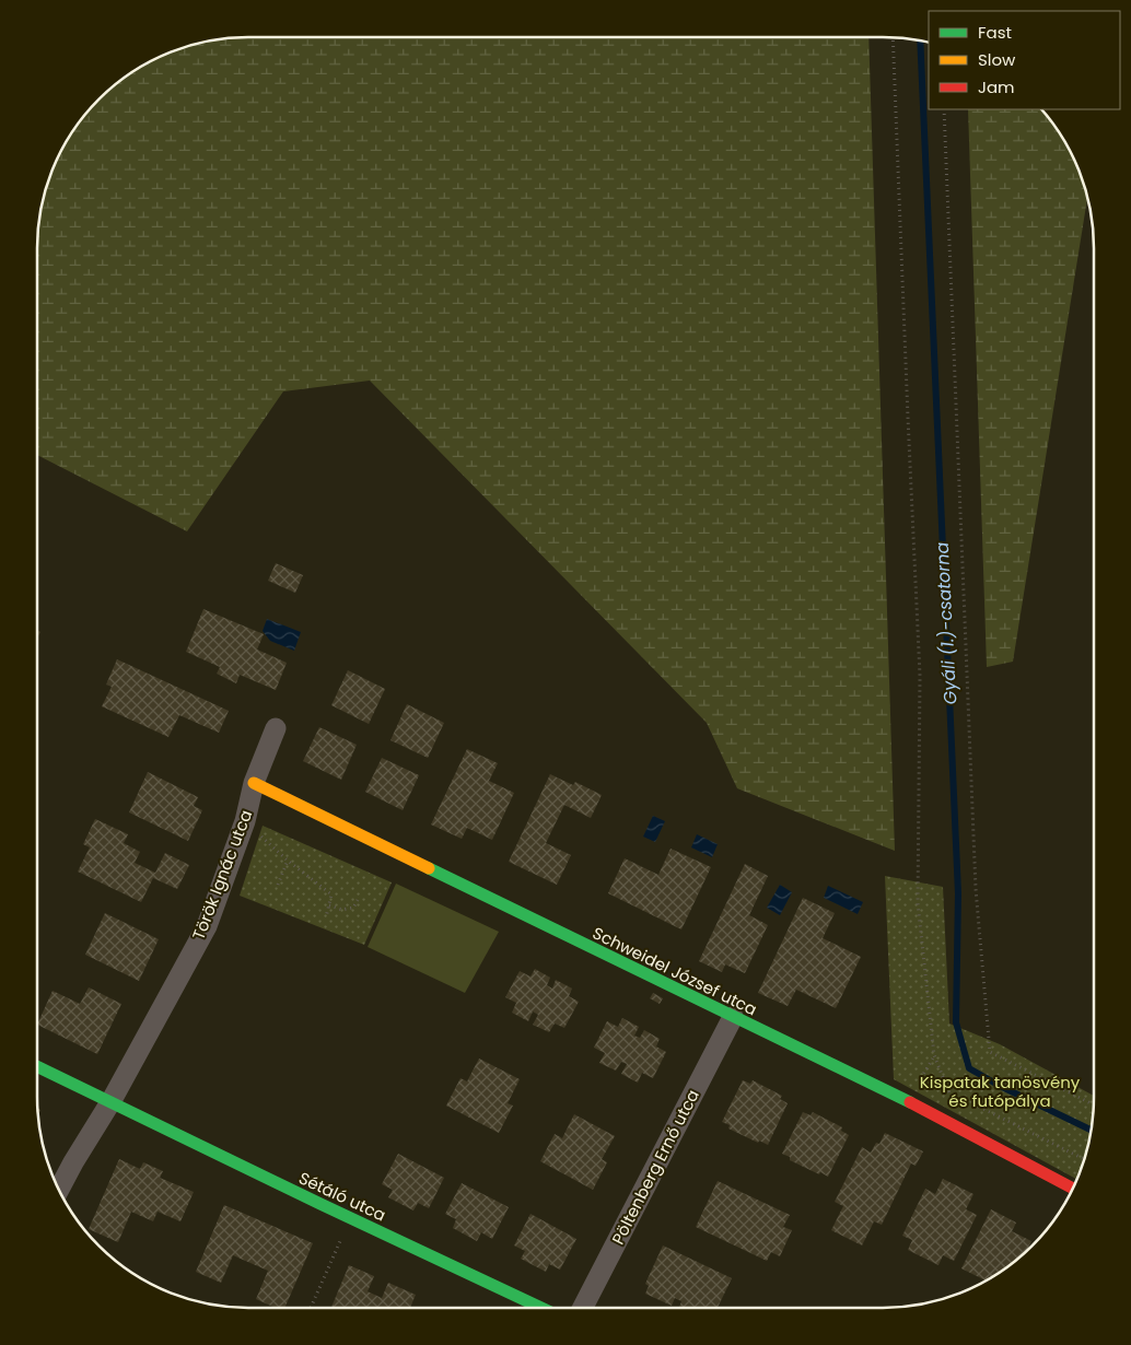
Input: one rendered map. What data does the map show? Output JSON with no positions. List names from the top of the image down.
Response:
{
  "streets": {
    "street": [
      "Török Ignác utca",
      "Schweidel József utca",
      "Pöltenberg Ernő utca",
      "Sétáló utca"
    ]
  },
  "crossings": [
    ["Török Ignác utca", "Schweidel József utca"],
    ["Török Ignác utca", "Sétáló utca"],
    ["Schweidel József utca", "Pöltenberg Ernő utca"]
  ],
  "water": ["Gyáli (1.)-csatorna"],
  "parks": ["Kispatak tanösvény és futópálya"],
  "legend": ["Fast", "Slow", "Jam"]
}
